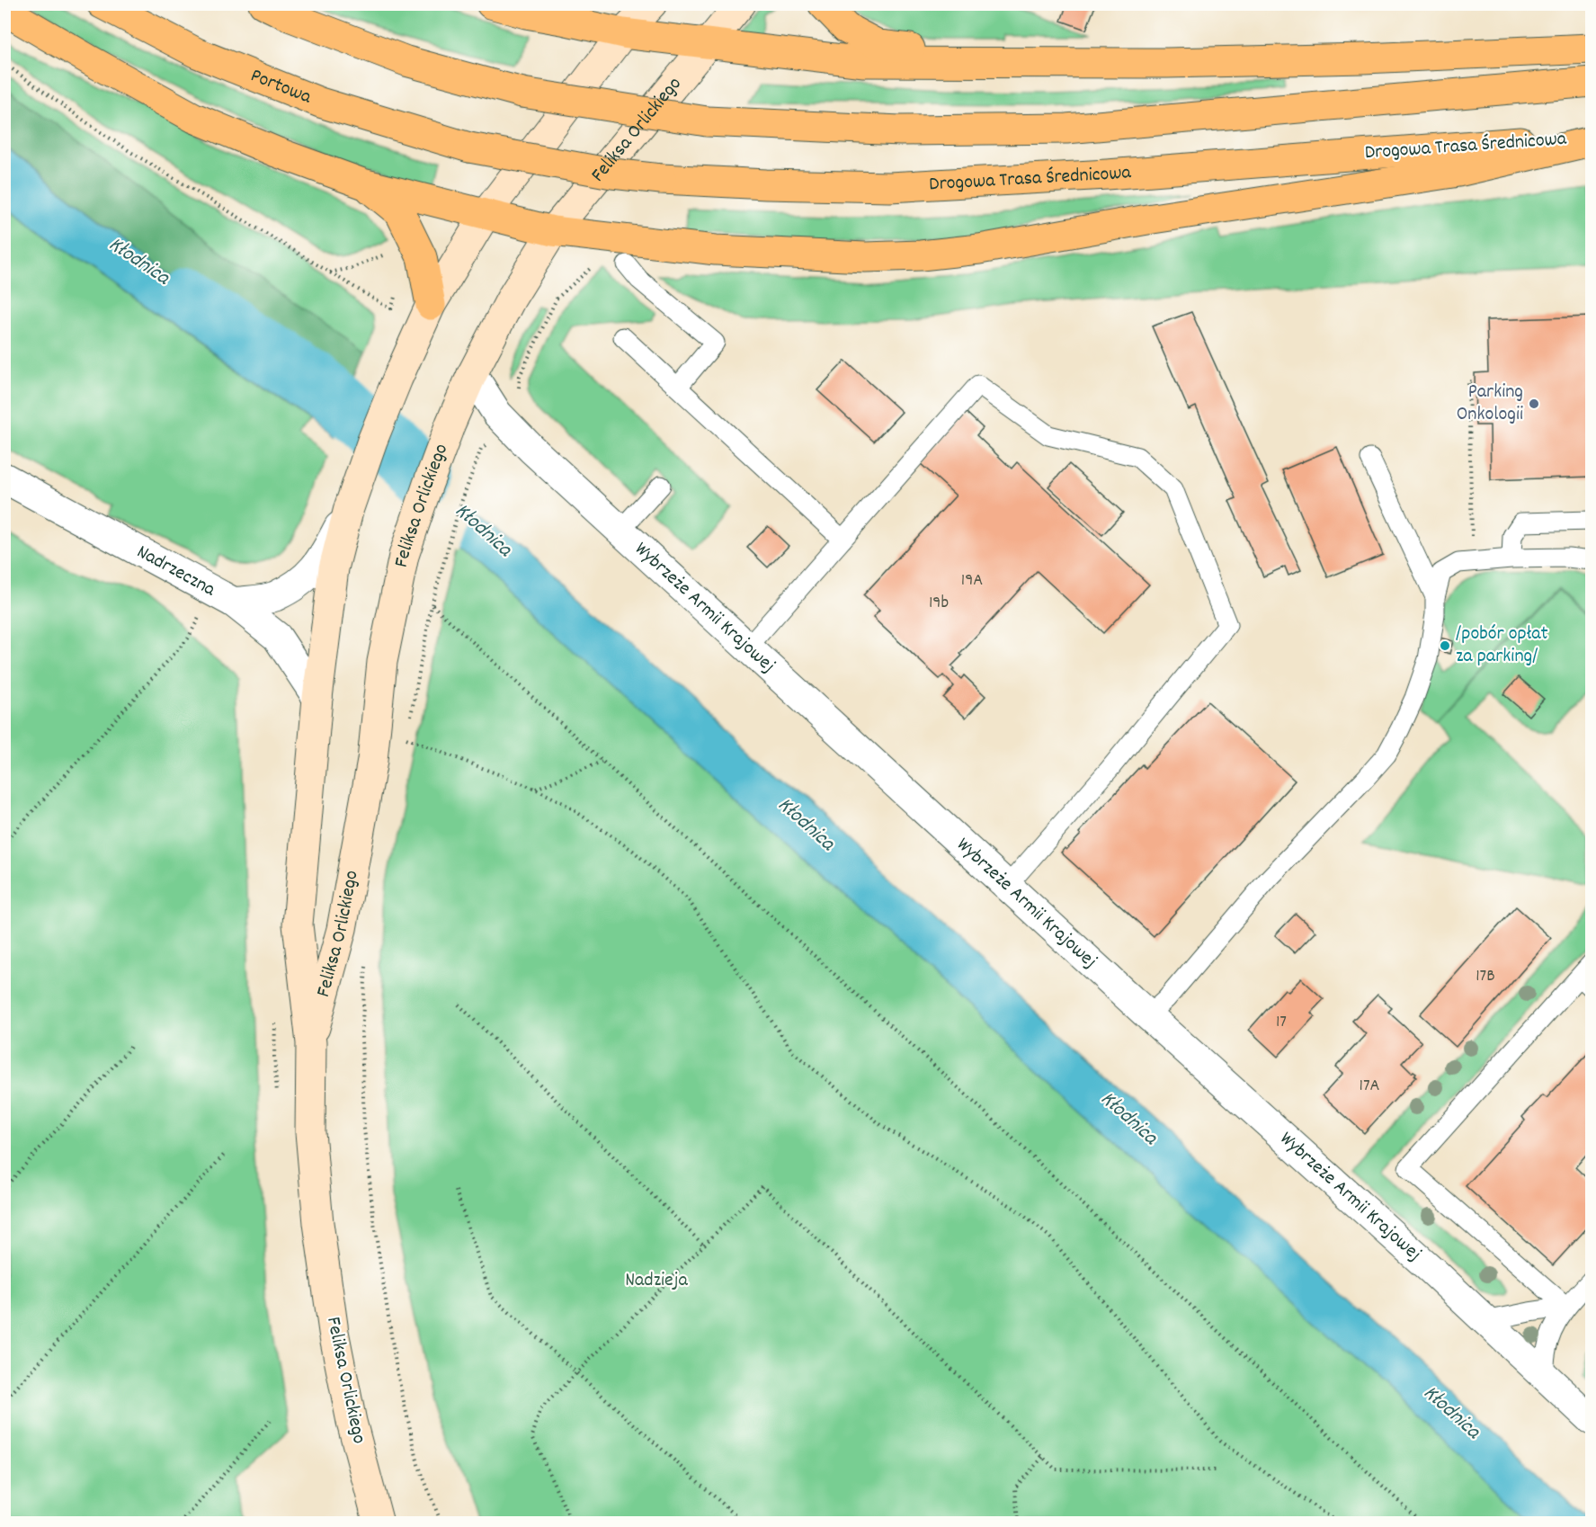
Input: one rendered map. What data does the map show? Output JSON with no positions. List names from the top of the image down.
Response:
{
  "streets": {
    "main road": ["Portowa", "Drogowa Trasa Średnicowa"],
    "street": ["Feliksa Orlickiego", "Nadrzeczna", "Wybrzeże Armii Krajowej"]
  },
  "crossings": [
    ["Portowa", "Drogowa Trasa Średnicowa"],
    ["Feliksa Orlickiego", "Nadrzeczna"],
    ["Feliksa Orlickiego", "Wybrzeże Armii Krajowej"]
  ],
  "water": ["Kłodnica"],
  "parks": ["Nadzieja"],
  "places": ["Parking Onkologii", "/pobór opłat za parking/"],
  "house_numbers": [
    "19A",
    "19b",
    "17B",
    "17",
    "17A"
  ]
}
